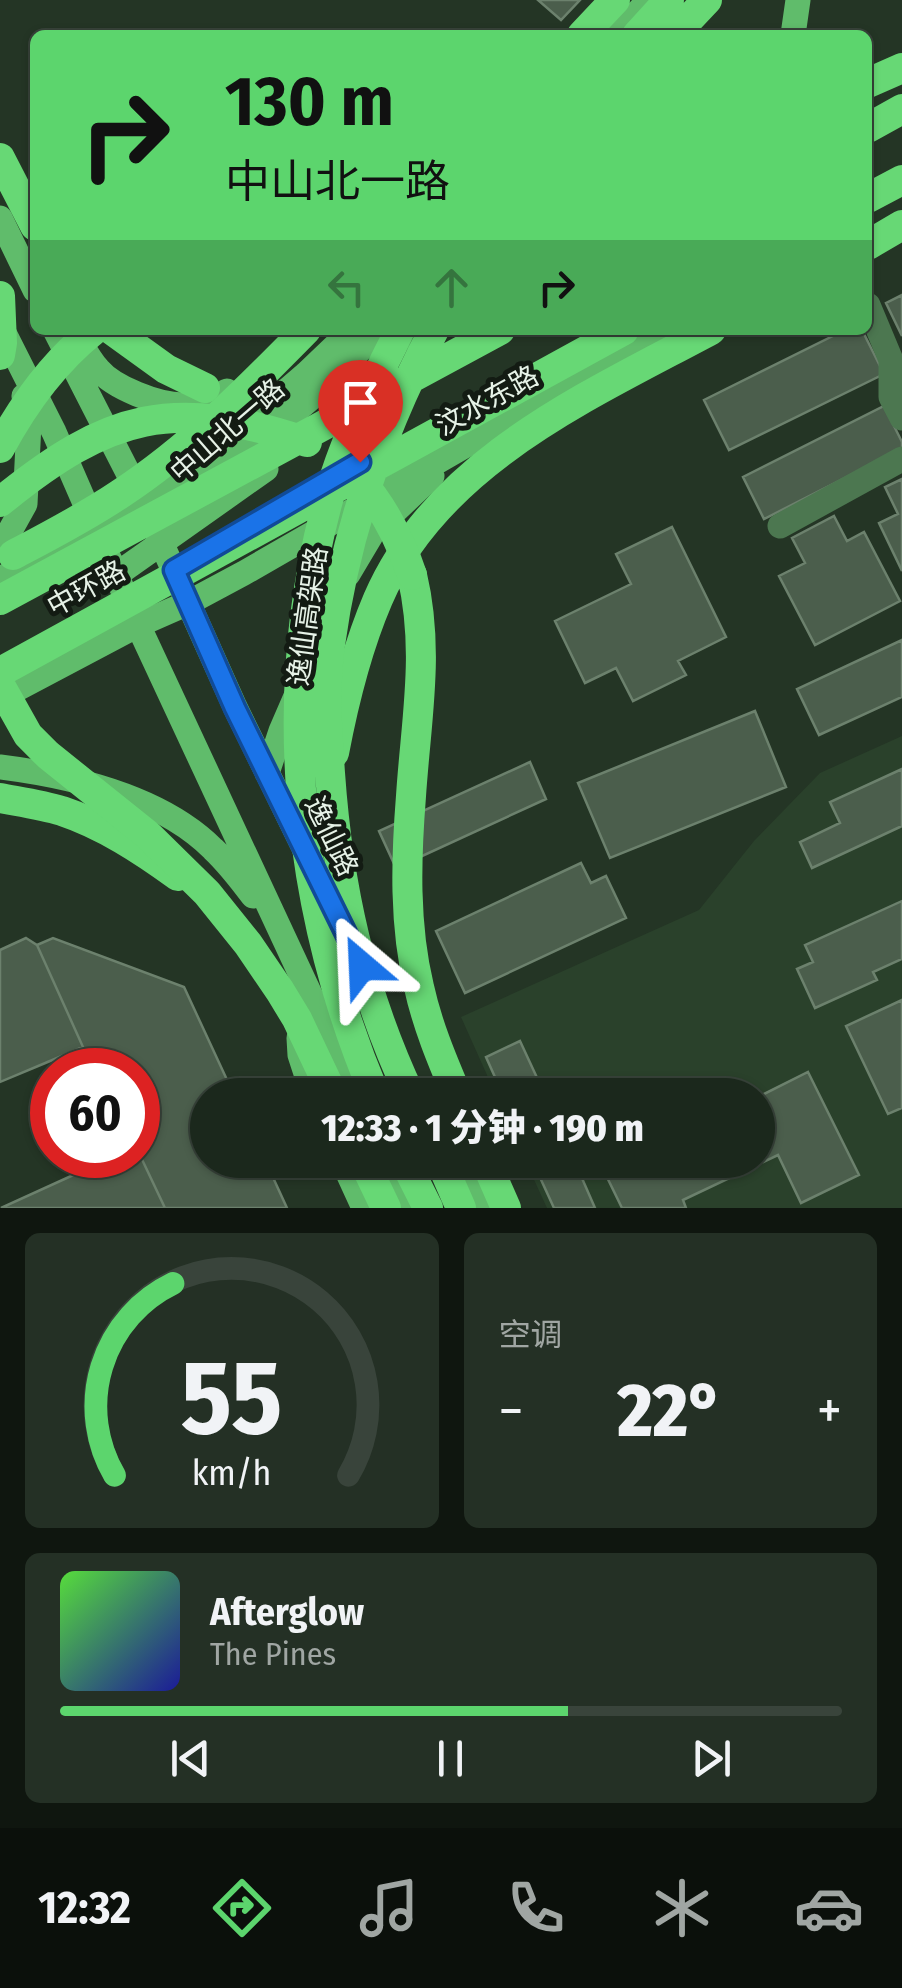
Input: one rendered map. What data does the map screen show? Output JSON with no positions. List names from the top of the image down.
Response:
{
  "streets": {
    "highway": ["中环路", "逸仙高架路"],
    "main road": ["汶水东路", "中山北一路", "逸仙路"]
  },
  "crossings": [
    ["汶水东路", "中环路"],
    ["汶水东路", "逸仙路"],
    ["中山北一路", "逸仙路"]
  ],
  "page": {
    "turn": ["130 m", "中山北一路"],
    "limit": "60",
    "trip": "12:33 · 1 分钟 · 190 m",
    "tile": "空调",
    "heat": ["−", "22°", "+"],
    "song": ["Afterglow", "The Pines"],
    "tabs": "12:32",
    "gauge": ["55", "km/h"]
  }
}
